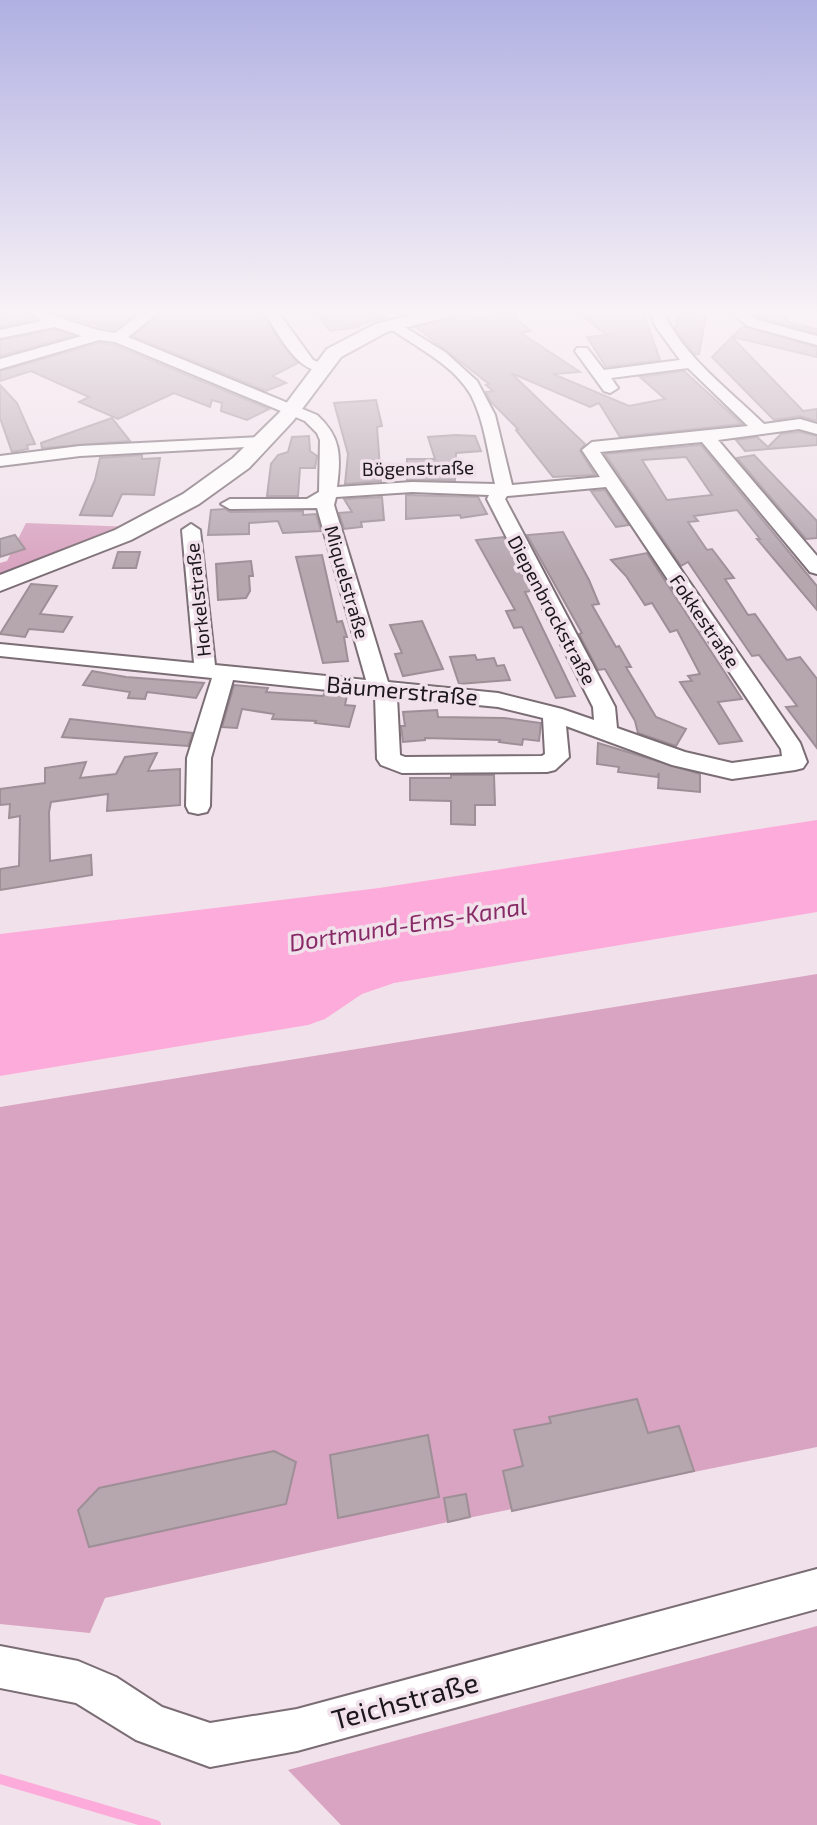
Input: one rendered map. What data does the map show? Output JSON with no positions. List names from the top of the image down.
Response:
{
  "streets": {
    "street": [
      "Bögenstraße",
      "Miquelstraße",
      "Horkelstraße",
      "Diepenbrockstraße",
      "Fokkestraße",
      "Bäumerstraße",
      "Teichstraße"
    ]
  },
  "crossings": [
    ["Bögenstraße", "Miquelstraße"],
    ["Bögenstraße", "Diepenbrockstraße"],
    ["Bögenstraße", "Fokkestraße"],
    ["Miquelstraße", "Bäumerstraße"],
    ["Horkelstraße", "Bäumerstraße"],
    ["Diepenbrockstraße", "Bäumerstraße"],
    ["Fokkestraße", "Bäumerstraße"]
  ],
  "water": ["Dortmund-Ems-Kanal"]
}
